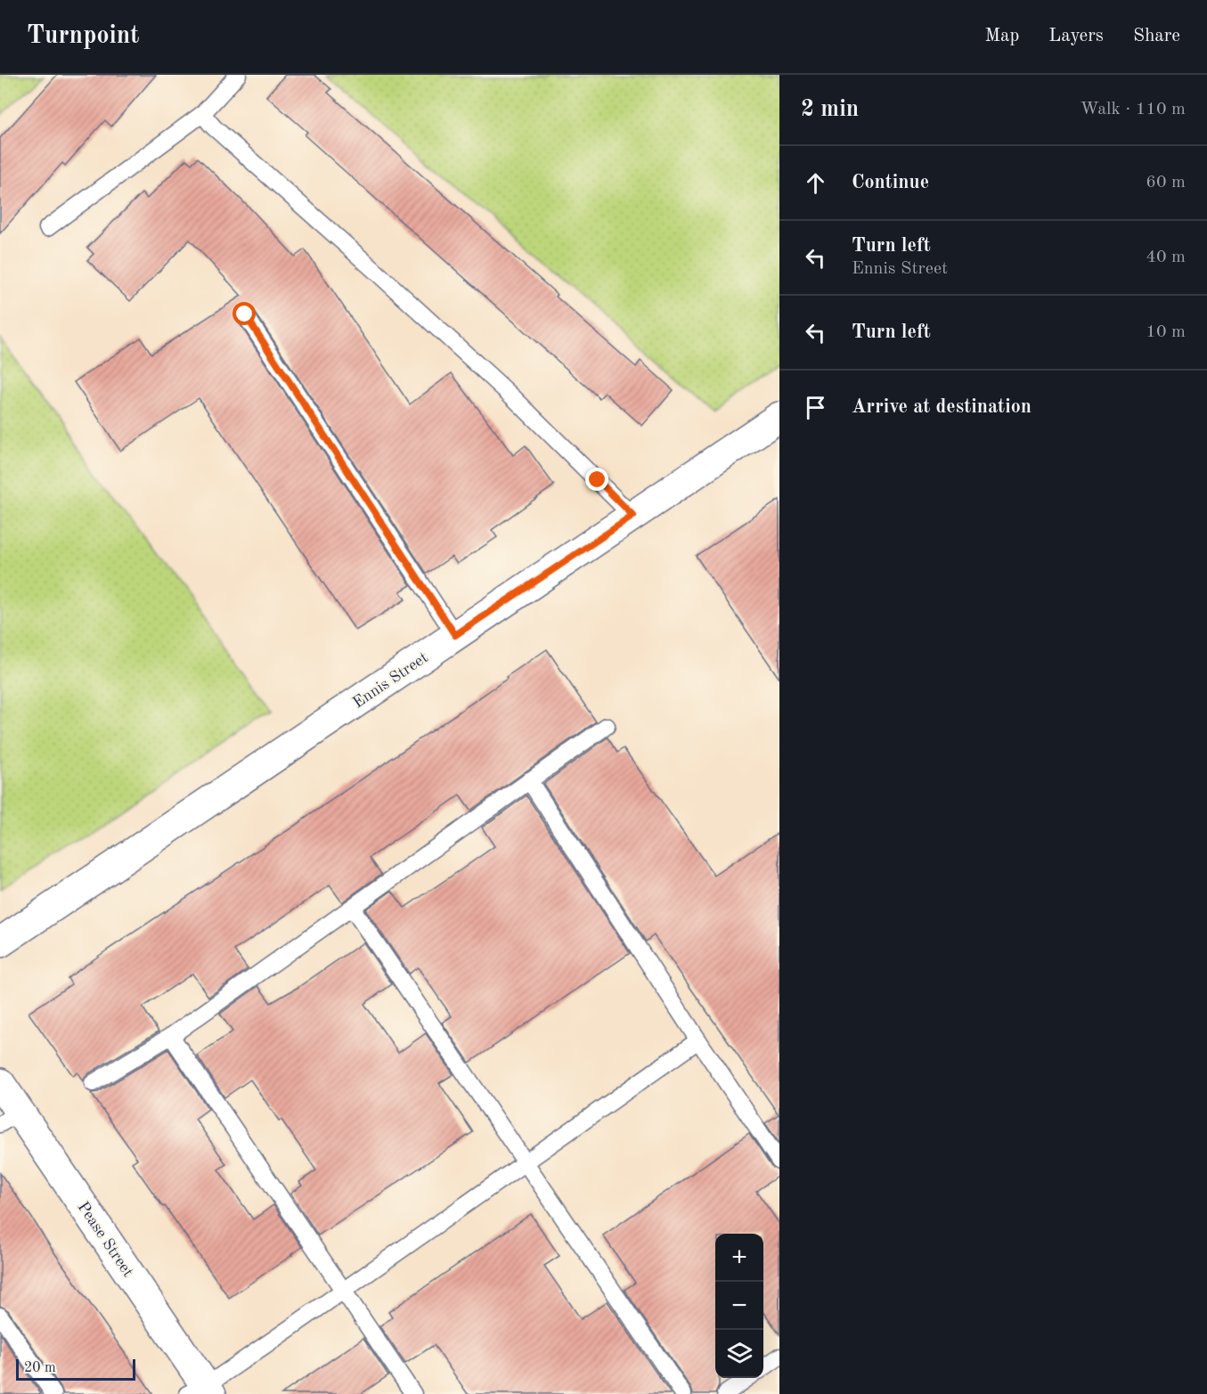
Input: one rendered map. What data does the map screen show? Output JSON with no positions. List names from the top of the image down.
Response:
{
  "streets": {
    "street": ["Ennis Street", "Pease Street"]
  },
  "scale_bar": "20 m",
  "page": {
    "header": "Turnpoint",
    "nav": ["Map", "Layers", "Share"],
    "heading": ["2 min", "Walk · 110 m"],
    "list": [
      ["Continue", "60 m"],
      ["Turn left", "Ennis Street", "40 m"],
      ["Turn left", "10 m"],
      "Arrive at destination"
    ],
    "map_buttons": ["+", "−"],
    "scale": "20 m"
  }
}
